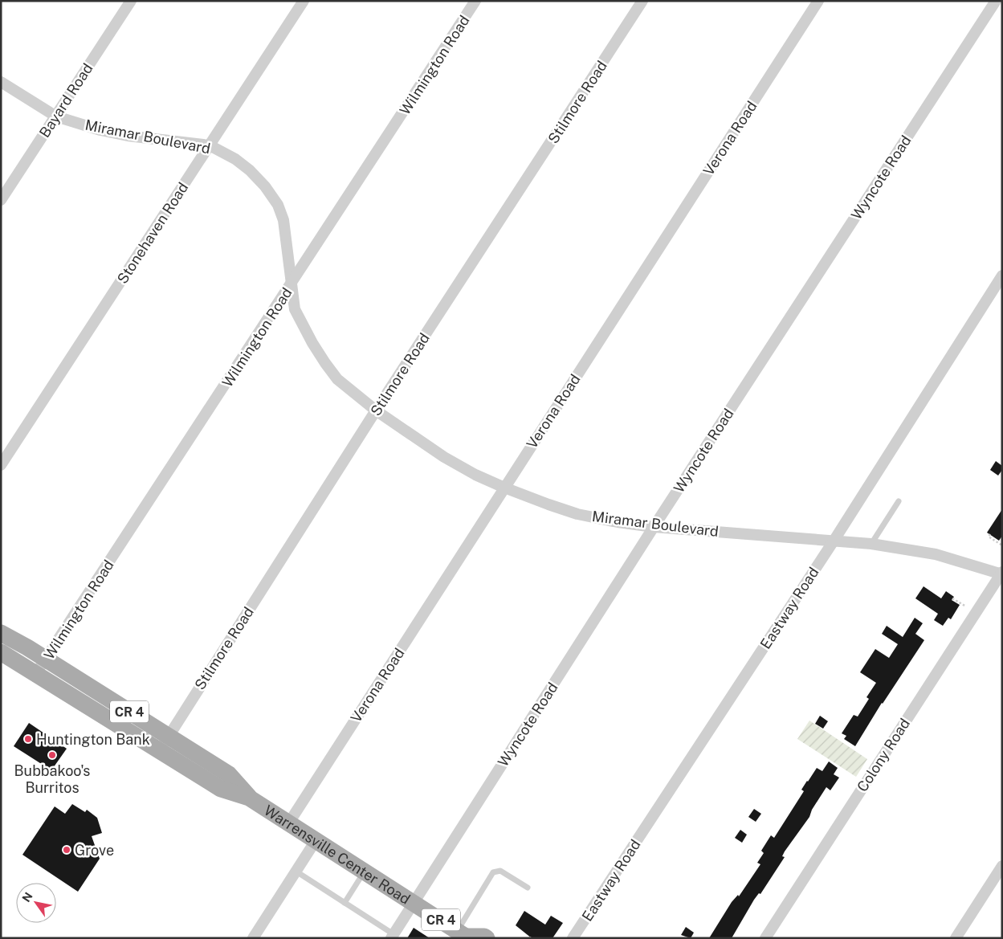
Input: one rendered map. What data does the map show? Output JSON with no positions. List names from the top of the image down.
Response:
{
  "streets": {
    "main road": ["CR 4", "Warrensville Center Road"],
    "street": [
      "Wilmington Road",
      "Bayard Road",
      "Stilmore Road",
      "Miramar Boulevard",
      "Verona Road",
      "Wyncote Road",
      "Stonehaven Road",
      "Eastway Road",
      "Colony Road"
    ]
  },
  "crossings": [
    ["Wilmington Road", "Miramar Boulevard"],
    ["Wilmington Road", "Warrensville Center Road"],
    ["Bayard Road", "Miramar Boulevard"],
    ["Stilmore Road", "Miramar Boulevard"],
    ["Stilmore Road", "Warrensville Center Road"],
    ["Miramar Boulevard", "Verona Road"],
    ["Miramar Boulevard", "Wyncote Road"],
    ["Miramar Boulevard", "Stonehaven Road"],
    ["Miramar Boulevard", "Eastway Road"],
    ["Miramar Boulevard", "Colony Road"],
    ["Verona Road", "Warrensville Center Road"],
    ["Wyncote Road", "Warrensville Center Road"]
  ],
  "places": ["Huntington Bank", "Bubbakoo's Burritos", "Grove"],
  "north": "top left"
}
